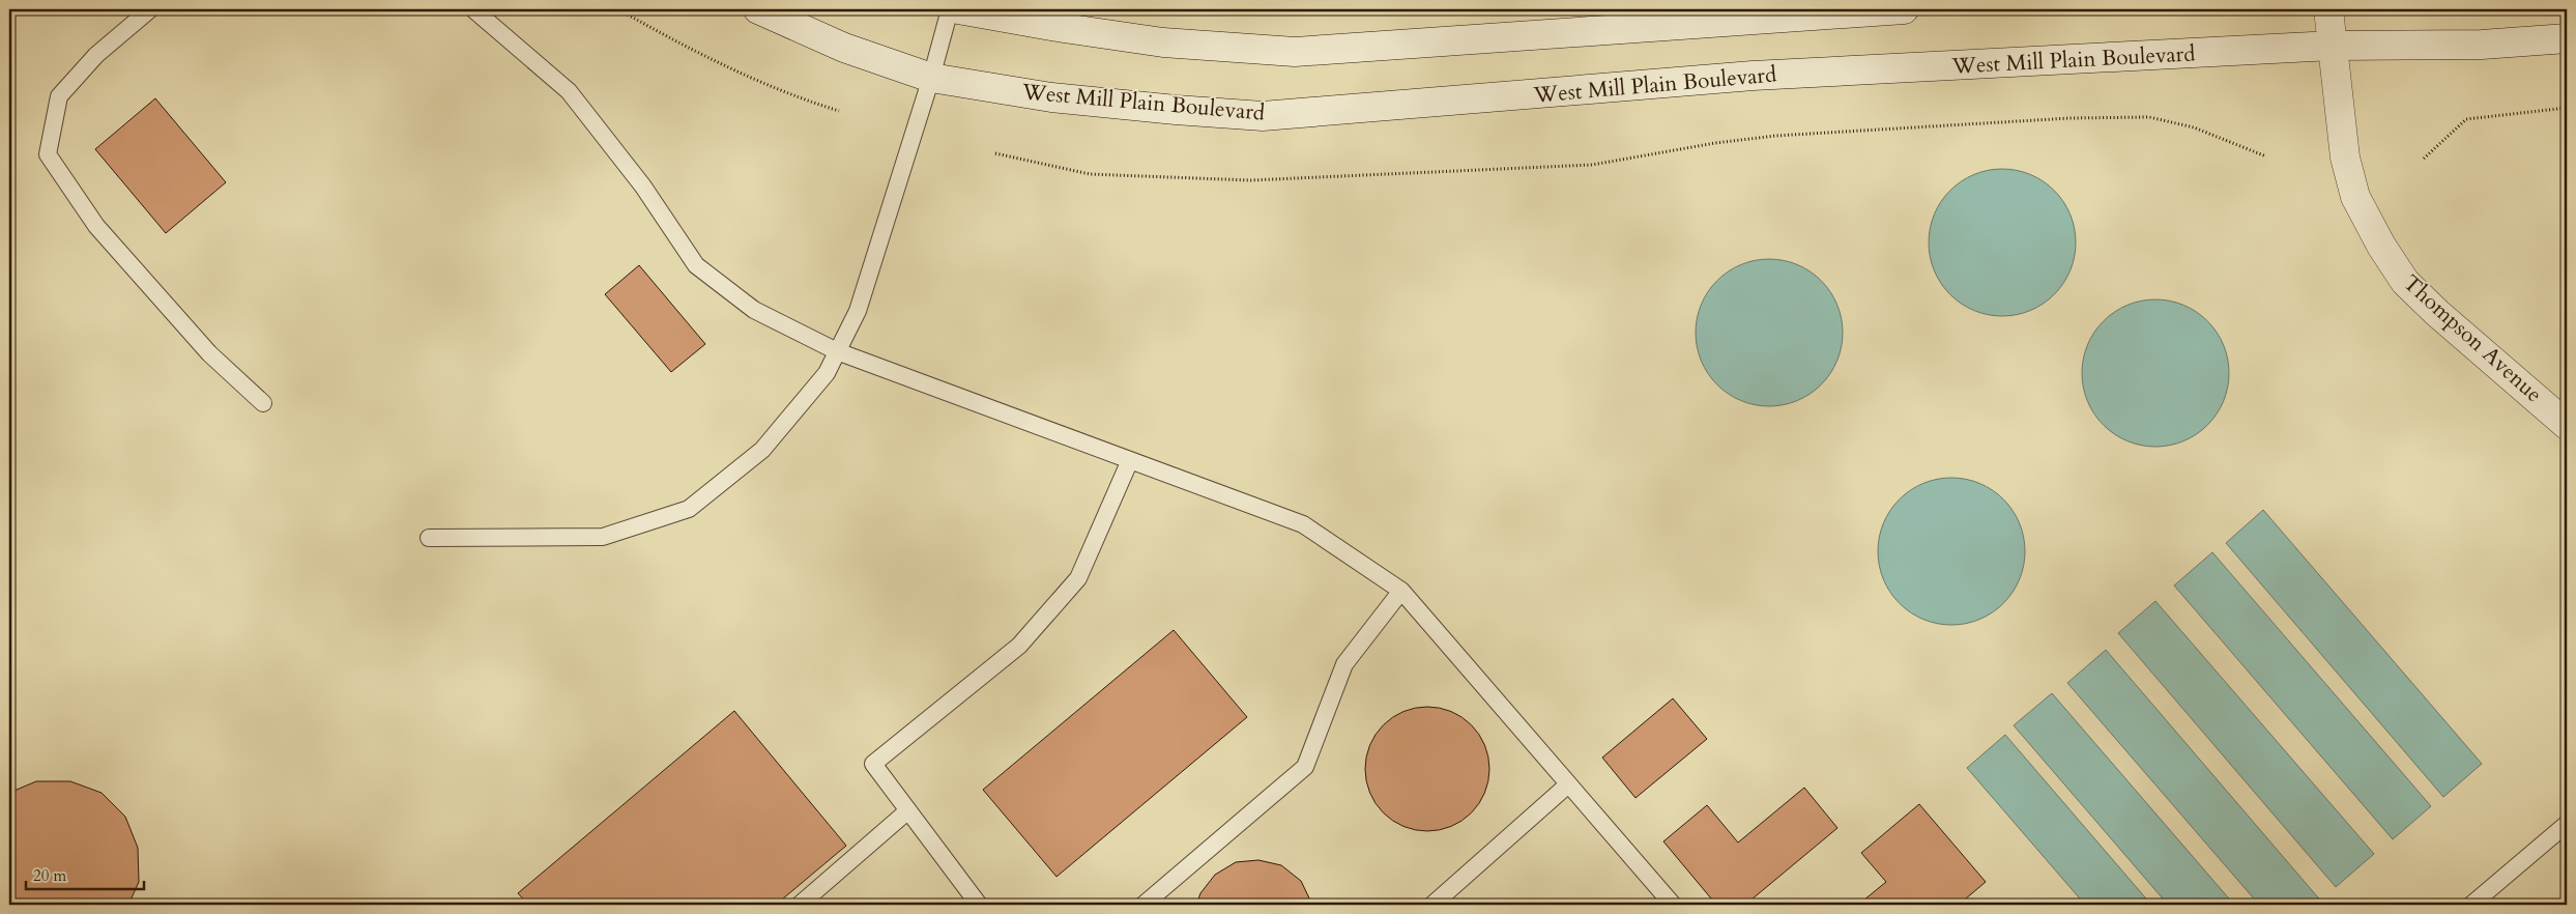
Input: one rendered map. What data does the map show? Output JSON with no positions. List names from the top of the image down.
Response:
{
  "streets": {
    "main road": ["West Mill Plain Boulevard", "Thompson Avenue"]
  },
  "crossings": [
    ["West Mill Plain Boulevard", "Thompson Avenue"]
  ],
  "scale_bar": "20 m"
}
